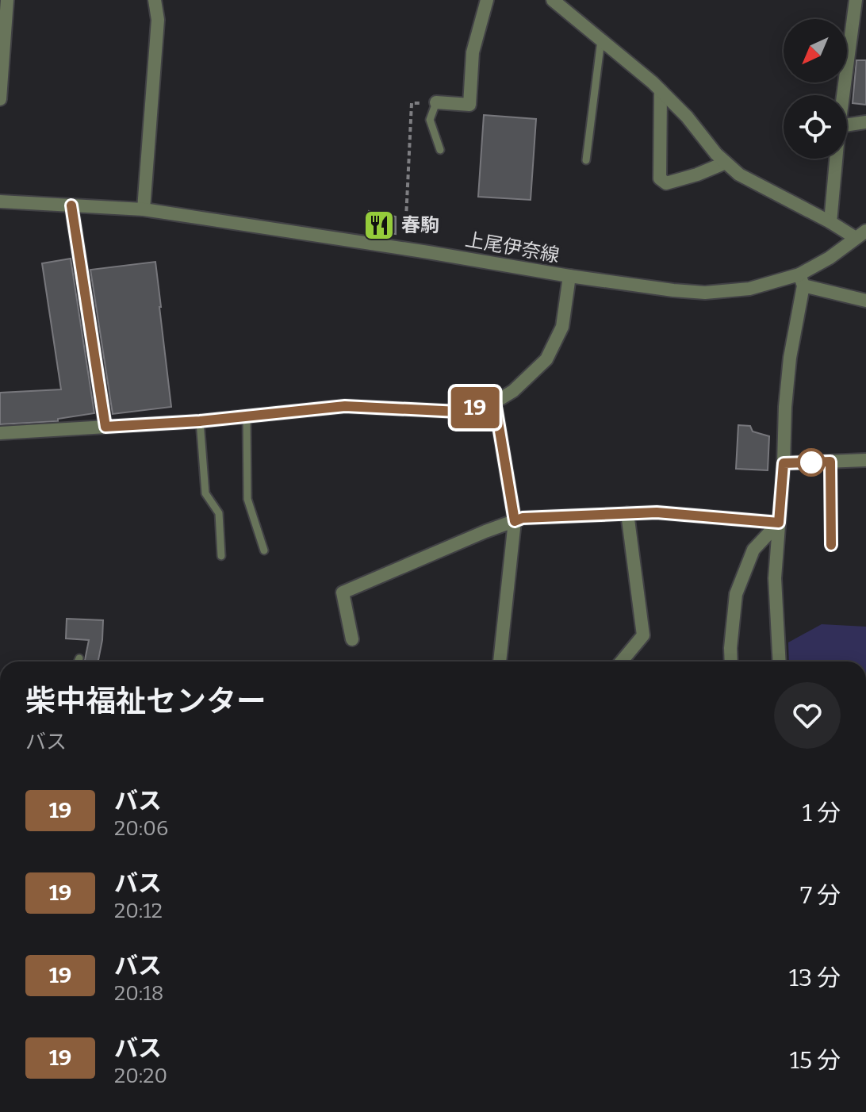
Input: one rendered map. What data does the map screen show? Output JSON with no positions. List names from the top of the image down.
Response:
{
  "streets": {
    "street": ["上尾伊奈線"]
  },
  "places": {
    "restaurant": ["春駒"]
  },
  "lines": ["bus line 19"],
  "north": "bottom left",
  "page": {
    "on_map": "19",
    "heading": ["柴中福祉センター", "バス"],
    "list": [
      {
        "mark": "19",
        "name": "バス",
        "note": "20:06",
        "value": "1 分"
      },
      {
        "mark": "19",
        "name": "バス",
        "note": "20:12",
        "value": "7 分"
      },
      {
        "mark": "19",
        "name": "バス",
        "note": "20:18",
        "value": "13 分"
      },
      {
        "mark": "19",
        "name": "バス",
        "note": "20:20",
        "value": "15 分"
      }
    ]
  }
}
